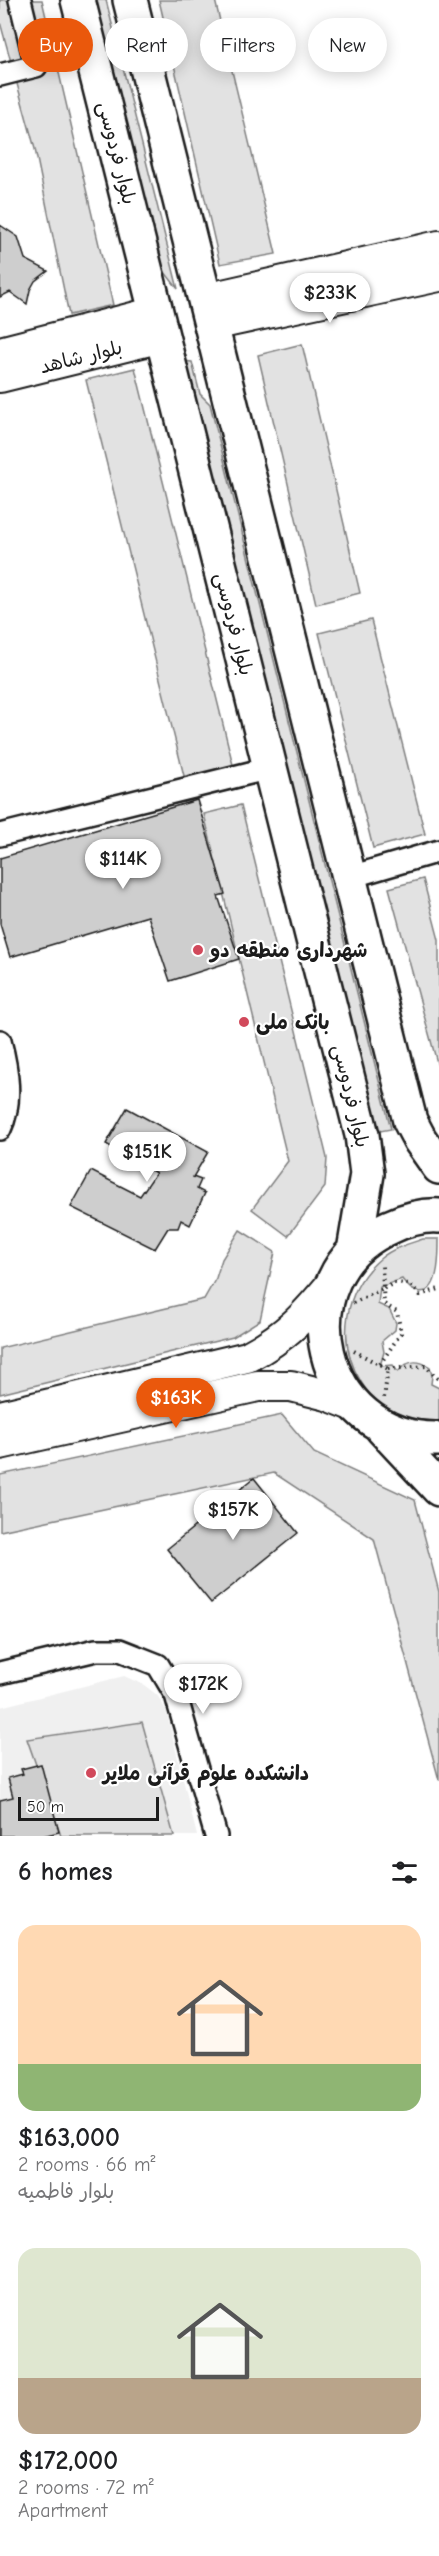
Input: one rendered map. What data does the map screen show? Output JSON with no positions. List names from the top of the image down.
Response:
{
  "streets": {
    "main road": ["بلوار فردوسی", "بلوار شاهد"]
  },
  "crossings": [
    ["بلوار فردوسی", "بلوار شاهد"]
  ],
  "places": ["شهرداری منطقه دو", "بانک ملی", "دانشکده علوم قرآنی ملایر"],
  "scale_bar": "50 m",
  "page": {
    "chip": [
      "Buy",
      "Rent",
      "Filters",
      "New"
    ],
    "price": [
      "$233K",
      "$114K",
      "$151K",
      "$163K",
      "$157K",
      "$172K"
    ],
    "scale": "50 m",
    "heading": "6 homes",
    "list": [
      {
        "name": "$163,000",
        "note": "2 rooms · 66 m² · بلوار فاطمیه"
      },
      {
        "name": "$172,000",
        "note": "2 rooms · 72 m² · Apartment"
      }
    ]
  }
}
